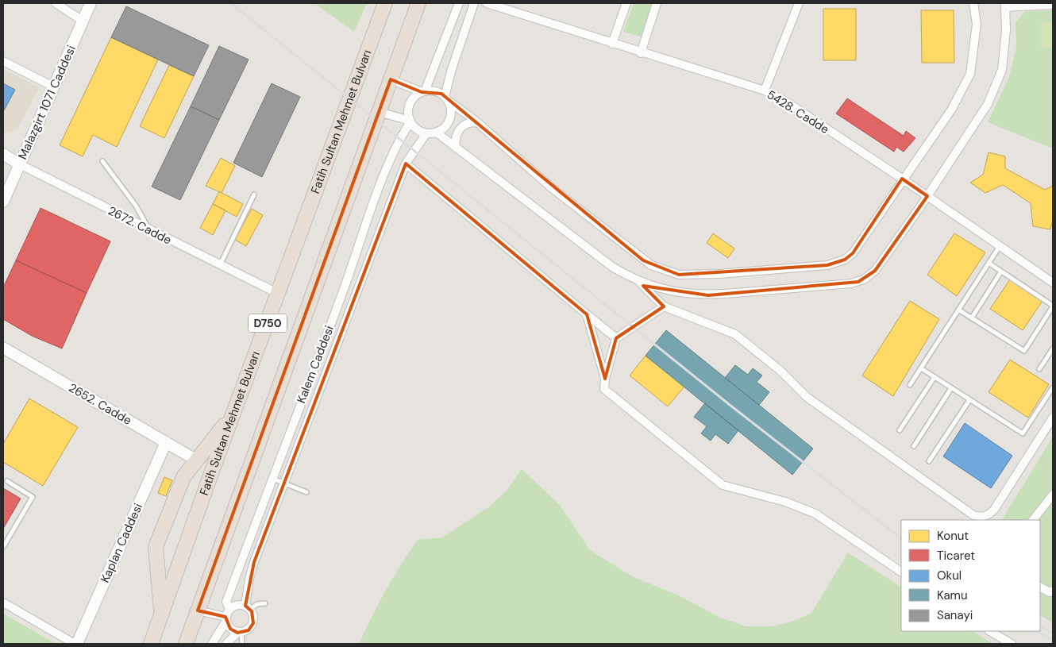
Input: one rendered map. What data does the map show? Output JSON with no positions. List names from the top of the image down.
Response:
{
  "streets": {
    "highway": ["Fatih Sultan Mehmet Bulvarı", "D750"],
    "street": [
      "Malazgirt 1071 Caddesi",
      "5428. Cadde",
      "2672. Cadde",
      "Kalem Caddesi",
      "2652. Cadde",
      "Kaplan Caddesi"
    ]
  },
  "crossings": [
    ["Malazgirt 1071 Caddesi", "2672. Cadde"],
    ["Fatih Sultan Mehmet Bulvarı", "2672. Cadde"],
    ["2652. Cadde", "Kaplan Caddesi"]
  ],
  "legend": [
    "Konut",
    "Ticaret",
    "Okul",
    "Kamu",
    "Sanayi"
  ]
}
